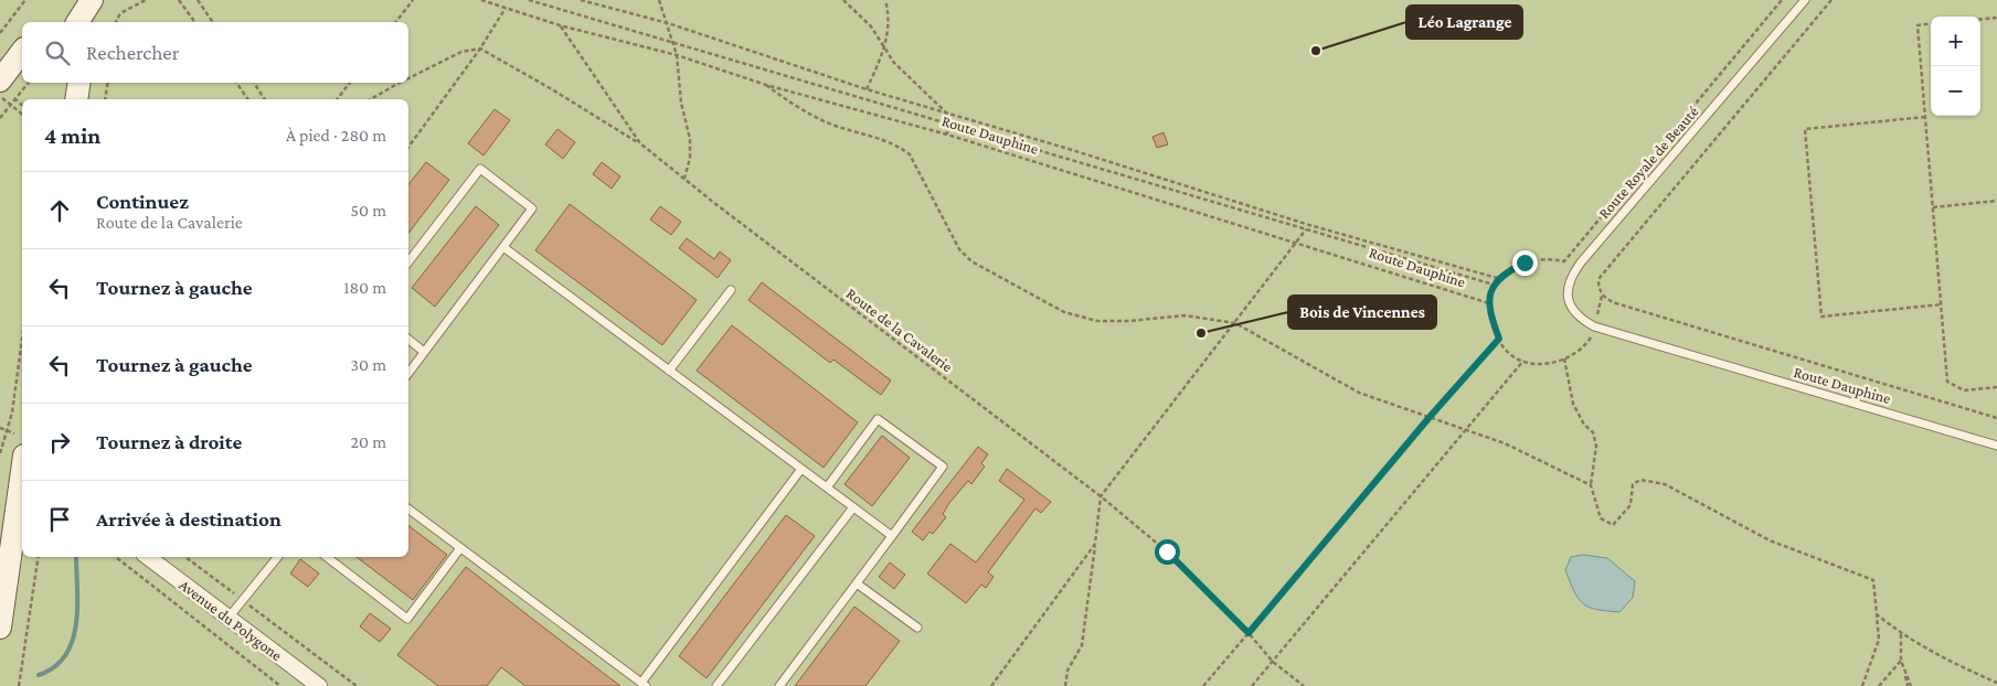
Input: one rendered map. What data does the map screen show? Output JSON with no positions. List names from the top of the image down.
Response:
{
  "streets": {
    "street": ["Avenue du Polygone"],
    "lane": ["Route Dauphine", "Route Royale de Beauté"],
    "path": ["Route de la Cavalerie"]
  },
  "crossings": [
    ["Route Dauphine", "Route Royale de Beauté"],
    ["Route Dauphine", "Route de la Cavalerie"]
  ],
  "places": ["Léo Lagrange", "Bois de Vincennes"],
  "page": {
    "map_buttons": ["+", "−"],
    "search": "Rechercher",
    "heading": ["4 min", "À pied · 280 m"],
    "list": [
      ["Continuez", "Route de la Cavalerie", "50 m"],
      ["Tournez à gauche", "180 m"],
      ["Tournez à gauche", "30 m"],
      ["Tournez à droite", "20 m"],
      "Arrivée à destination"
    ]
  }
}
